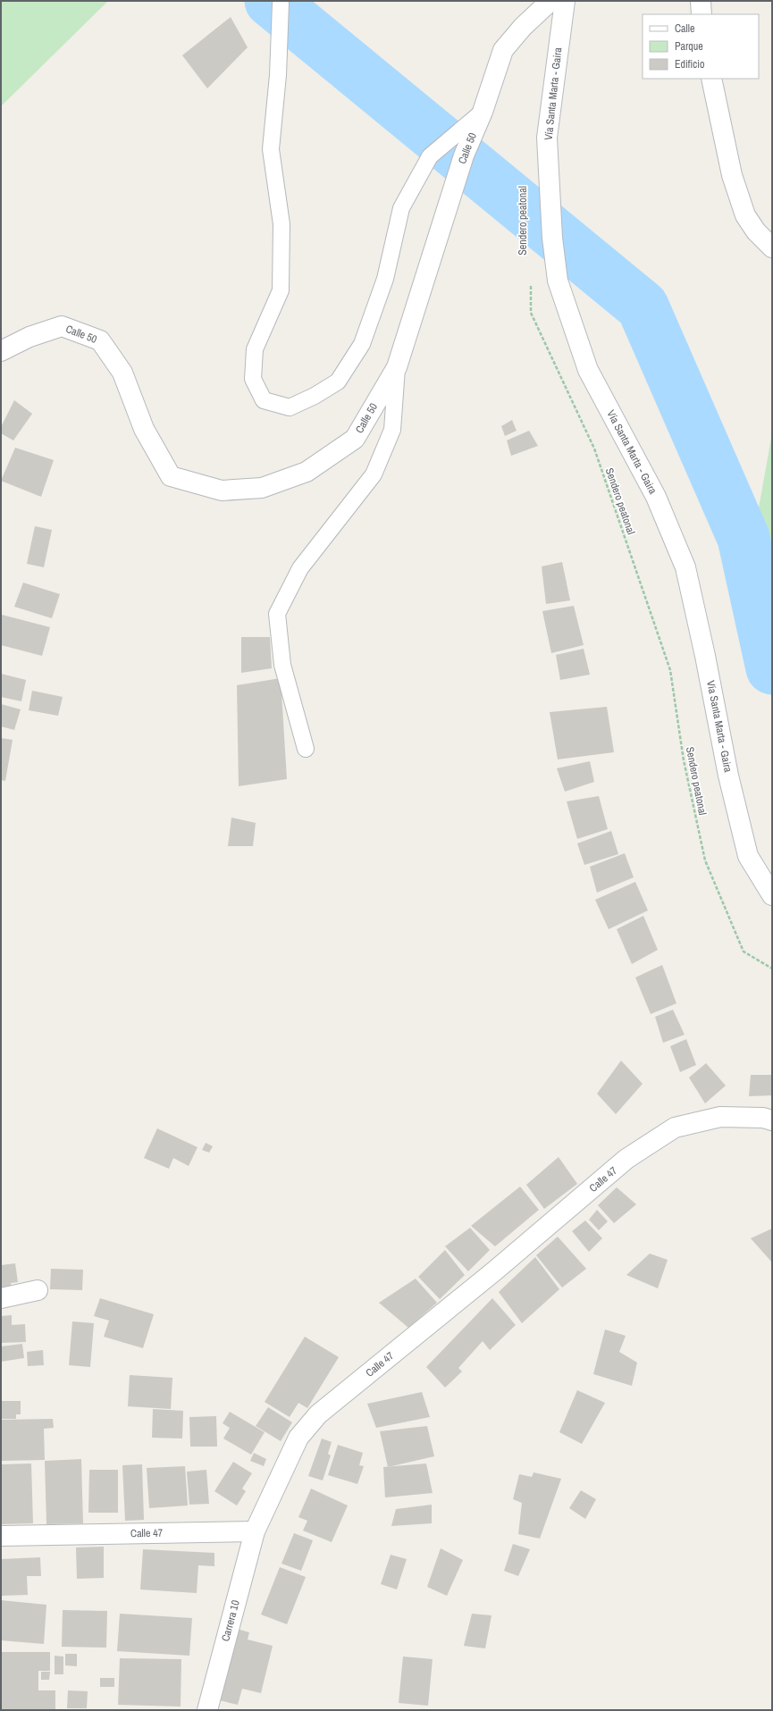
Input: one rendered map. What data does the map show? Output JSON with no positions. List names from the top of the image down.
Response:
{
  "streets": {
    "street": [
      "Vía Santa Marta - Gaira",
      "Calle 50",
      "Calle 47",
      "Carrera 10"
    ],
    "path": ["Sendero peatonal"]
  },
  "crossings": [
    ["Calle 47", "Carrera 10"]
  ],
  "legend": ["Calle", "Parque", "Edificio"]
}
